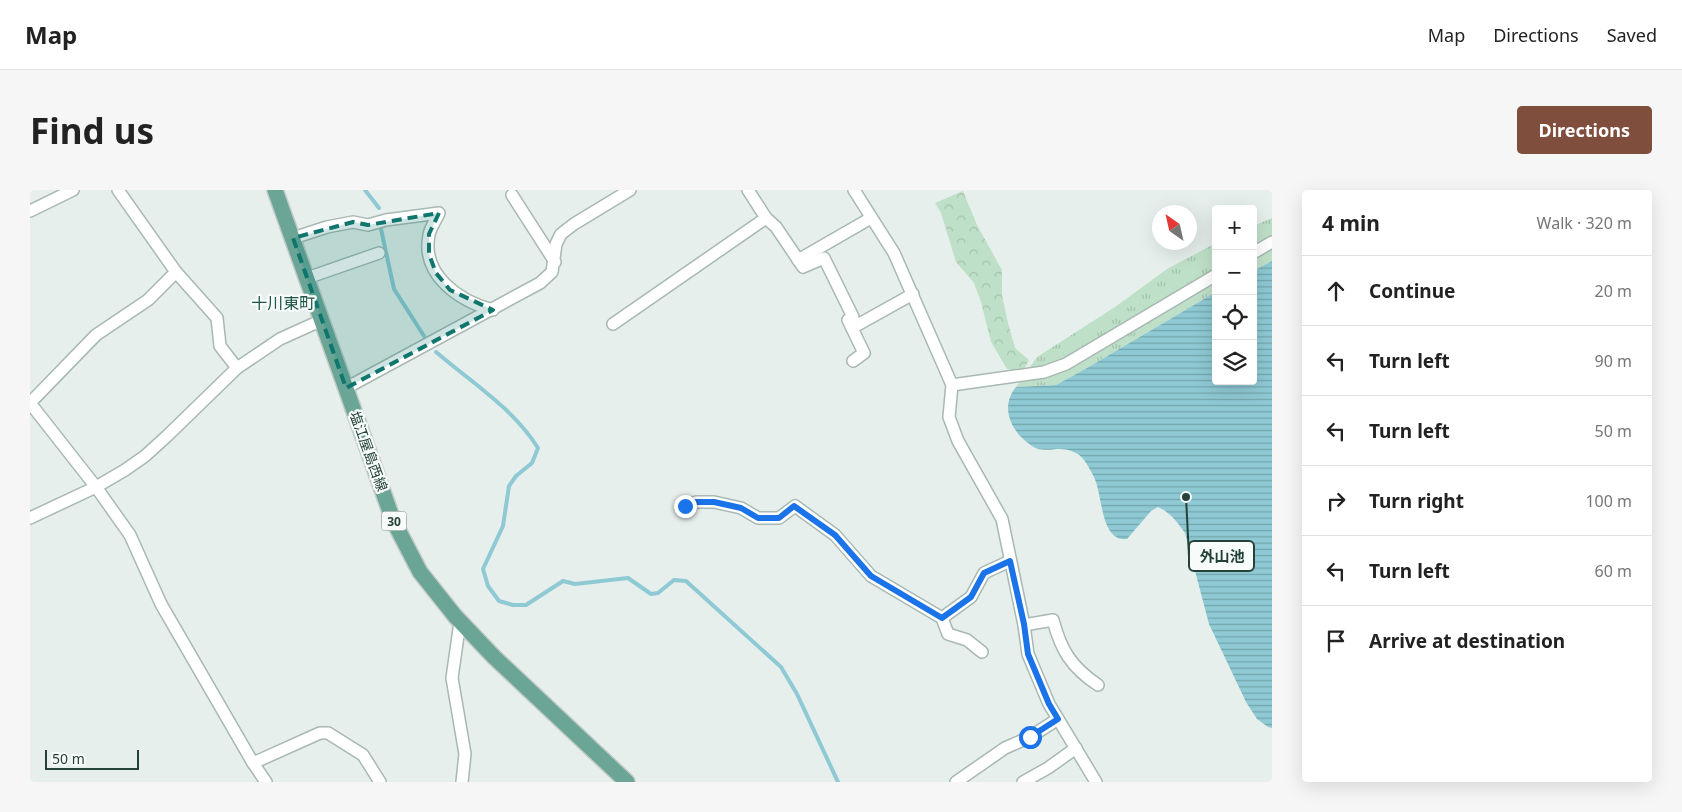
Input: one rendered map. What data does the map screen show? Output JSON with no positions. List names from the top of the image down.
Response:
{
  "streets": {
    "main road": ["塩江屋島西線", "30"]
  },
  "districts": ["十川東町"],
  "places": ["外山池"],
  "scale_bar": "50 m",
  "north": "top left",
  "page": {
    "header": "Map",
    "nav": ["Map", "Directions", "Saved"],
    "buttons": "Directions",
    "title": "Find us",
    "heading": ["4 min", "Walk · 320 m"],
    "map_buttons": ["+", "−"],
    "list": [
      ["Continue", "20 m"],
      ["Turn left", "90 m"],
      ["Turn left", "50 m"],
      ["Turn right", "100 m"],
      ["Turn left", "60 m"],
      "Arrive at destination"
    ],
    "scale": "50 m"
  }
}
